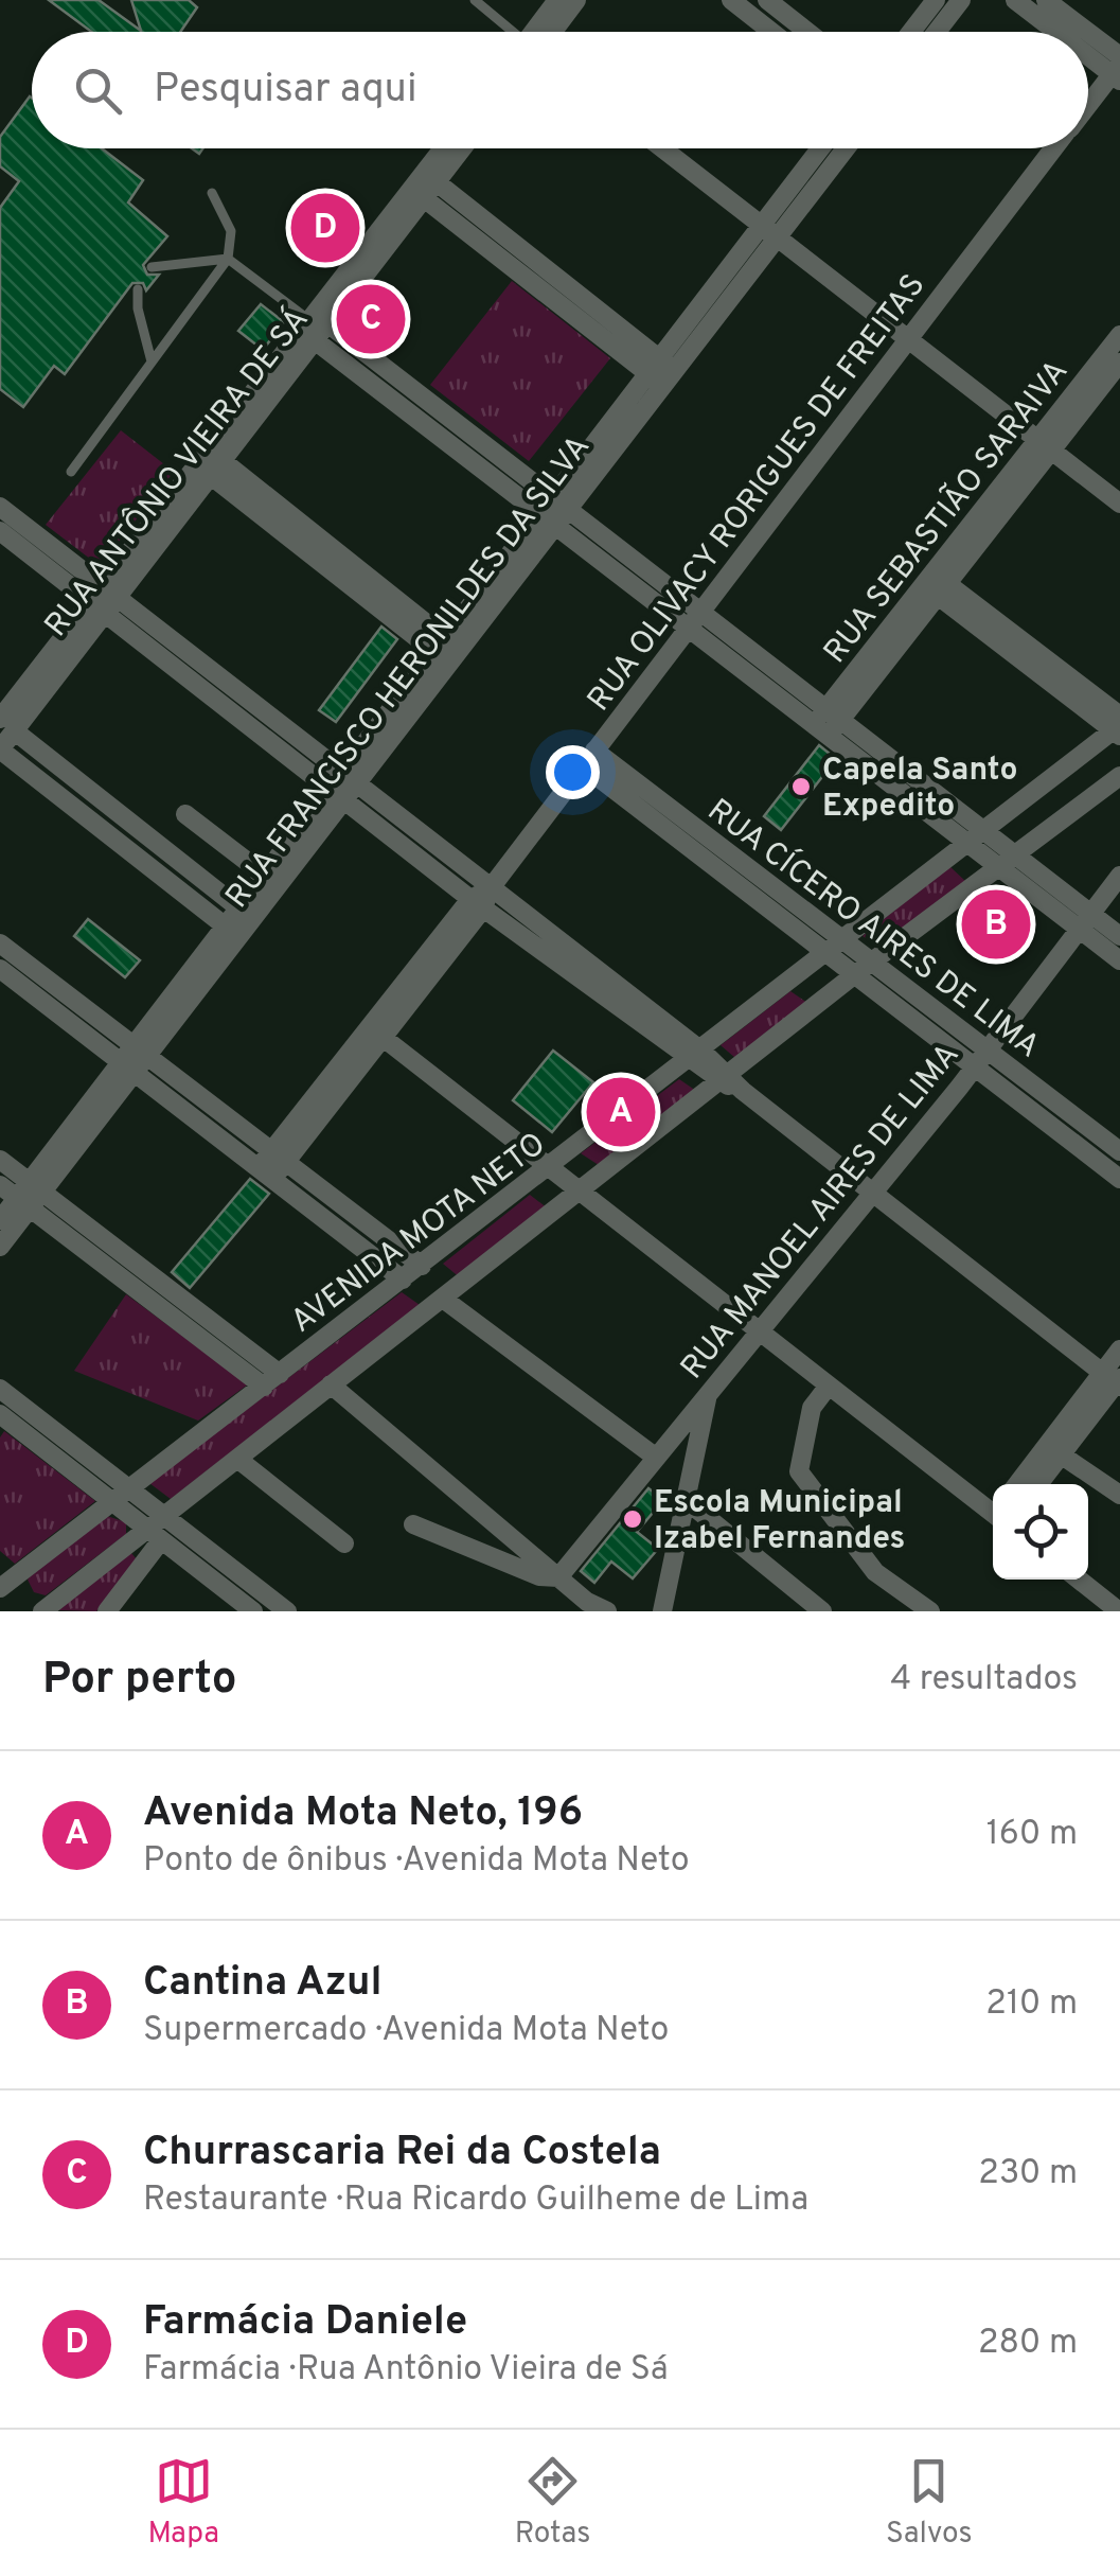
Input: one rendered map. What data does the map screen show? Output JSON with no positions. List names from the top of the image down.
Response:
{
  "streets": {
    "street": [
      "RUA ANTÔNIO VIEIRA DE SÁ",
      "RUA OLIVACY RORIGUES DE FREITAS",
      "RUA SEBASTIÃO SARAIVA",
      "RUA FRANCISCO HERONILDES DA SILVA",
      "RUA CÍCERO AIRES DE LIMA",
      "RUA MANOEL AIRES DE LIMA",
      "AVENIDA MOTA NETO"
    ]
  },
  "crossings": [
    ["RUA OLIVACY RORIGUES DE FREITAS", "RUA CÍCERO AIRES DE LIMA"],
    ["RUA CÍCERO AIRES DE LIMA", "RUA MANOEL AIRES DE LIMA"],
    ["RUA CÍCERO AIRES DE LIMA", "AVENIDA MOTA NETO"]
  ],
  "places": ["Capela Santo Expedito", "Escola Municipal Izabel Fernandes"],
  "page": {
    "search": "Pesquisar aqui",
    "pins": [
      "D",
      "C",
      "B",
      "A"
    ],
    "heading": ["Por perto", "4 resultados"],
    "list": [
      {
        "mark": "A",
        "name": "Avenida Mota Neto, 196",
        "note": "Ponto de ônibus · Avenida Mota Neto",
        "value": "160 m"
      },
      {
        "mark": "B",
        "name": "Cantina Azul",
        "note": "Supermercado · Avenida Mota Neto",
        "value": "210 m"
      },
      {
        "mark": "C",
        "name": "Churrascaria Rei da Costela",
        "note": "Restaurante · Rua Ricardo Guilheme de Lima",
        "value": "230 m"
      },
      {
        "mark": "D",
        "name": "Farmácia Daniele",
        "note": "Farmácia · Rua Antônio Vieira de Sá",
        "value": "280 m"
      }
    ],
    "nav": ["Mapa", "Rotas", "Salvos"]
  }
}
